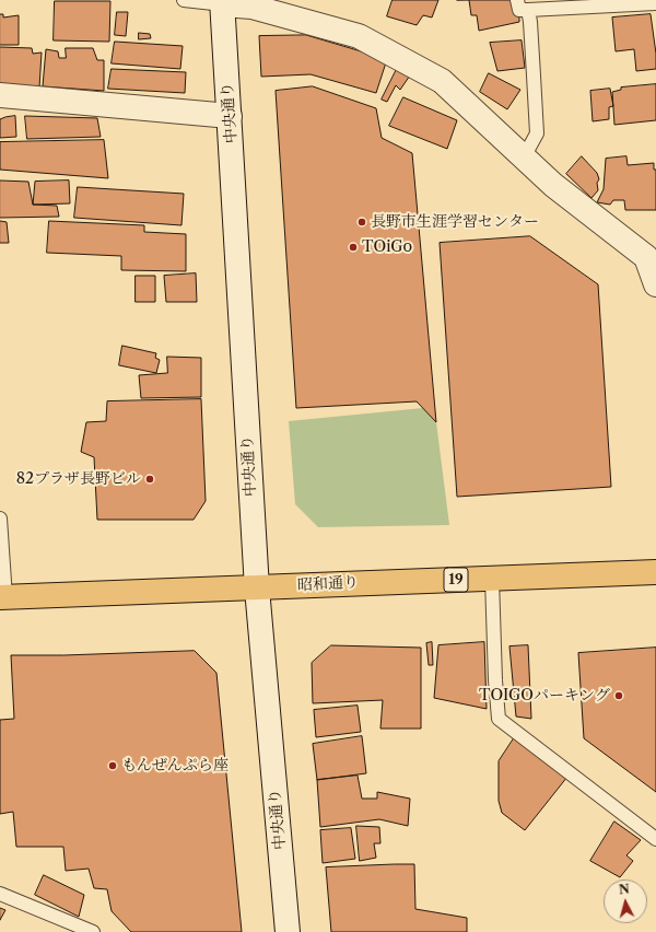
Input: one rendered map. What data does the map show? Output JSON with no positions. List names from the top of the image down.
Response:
{
  "streets": {
    "highway": ["19", "昭和通り"],
    "street": ["中央通り"]
  },
  "crossings": [
    ["中央通り", "昭和通り"]
  ],
  "places": [
    "長野市生涯学習センター",
    "TOiGo",
    "82プラザ長野ビル",
    "TOIGOパーキング",
    "もんぜんぷら座"
  ],
  "north": "top"
}
